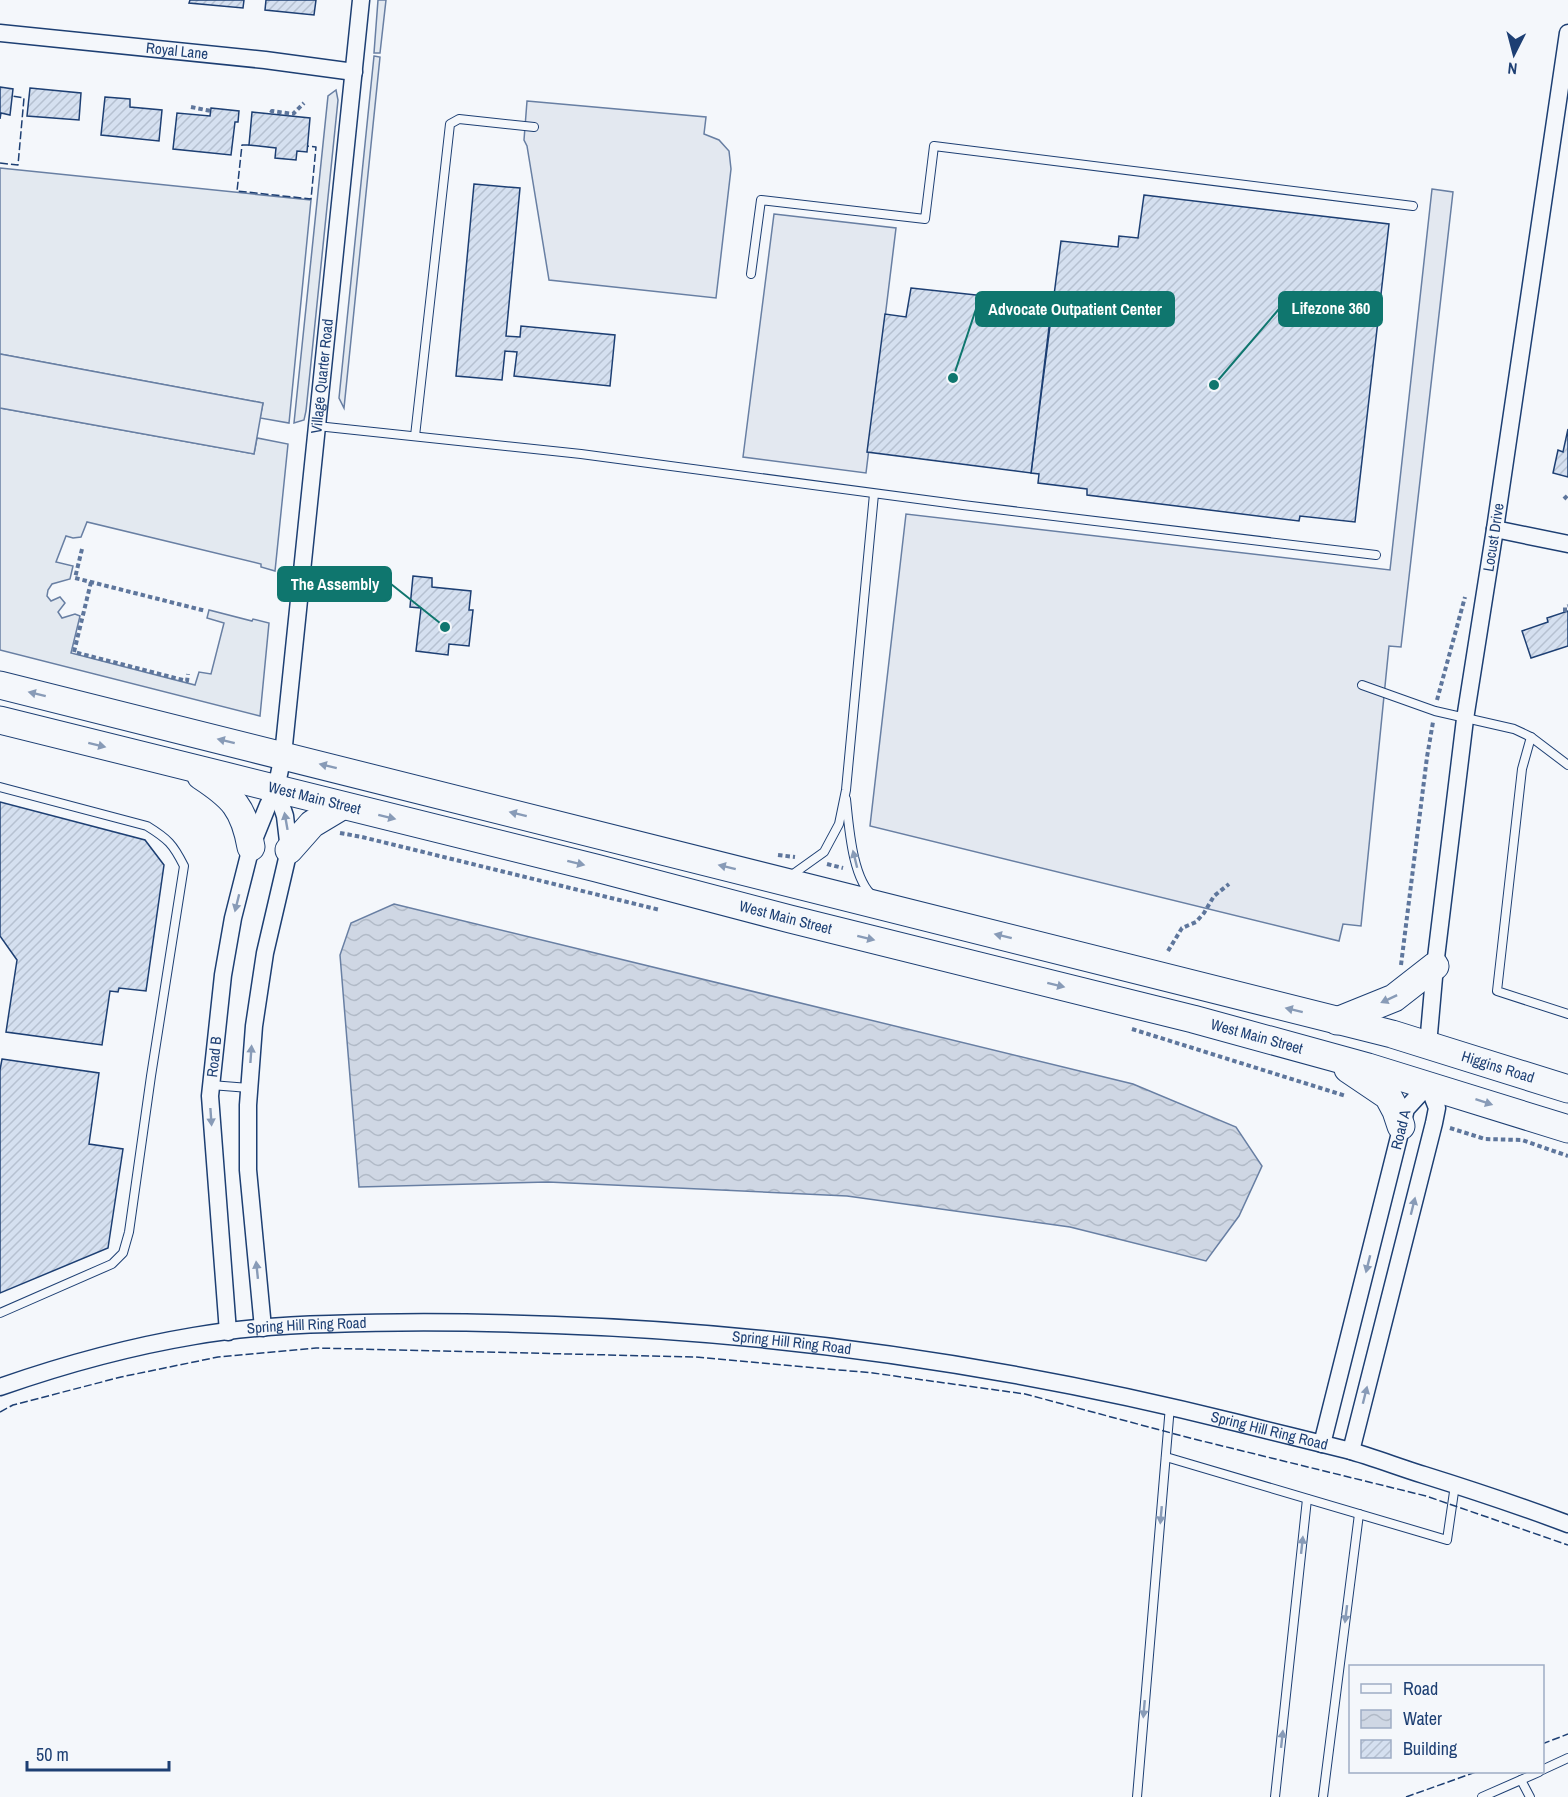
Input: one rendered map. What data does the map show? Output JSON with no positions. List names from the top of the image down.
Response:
{
  "streets": {
    "main road": ["West Main Street", "Higgins Road"],
    "street": [
      "Royal Lane",
      "Village Quarter Road",
      "Locust Drive",
      "Road B",
      "Road A",
      "Spring Hill Ring Road"
    ]
  },
  "crossings": [
    ["Royal Lane", "Village Quarter Road"],
    ["Village Quarter Road", "Road B"],
    ["Locust Drive", "Higgins Road"],
    ["West Main Street", "Road B"],
    ["West Main Street", "Road A"],
    ["Road B", "Spring Hill Ring Road"],
    ["Road A", "Spring Hill Ring Road"]
  ],
  "places": ["Advocate Outpatient Center", "Lifezone 360", "The Assembly"],
  "legend": ["Road", "Water", "Building"],
  "scale_bar": "50 m",
  "north": "bottom"
}
